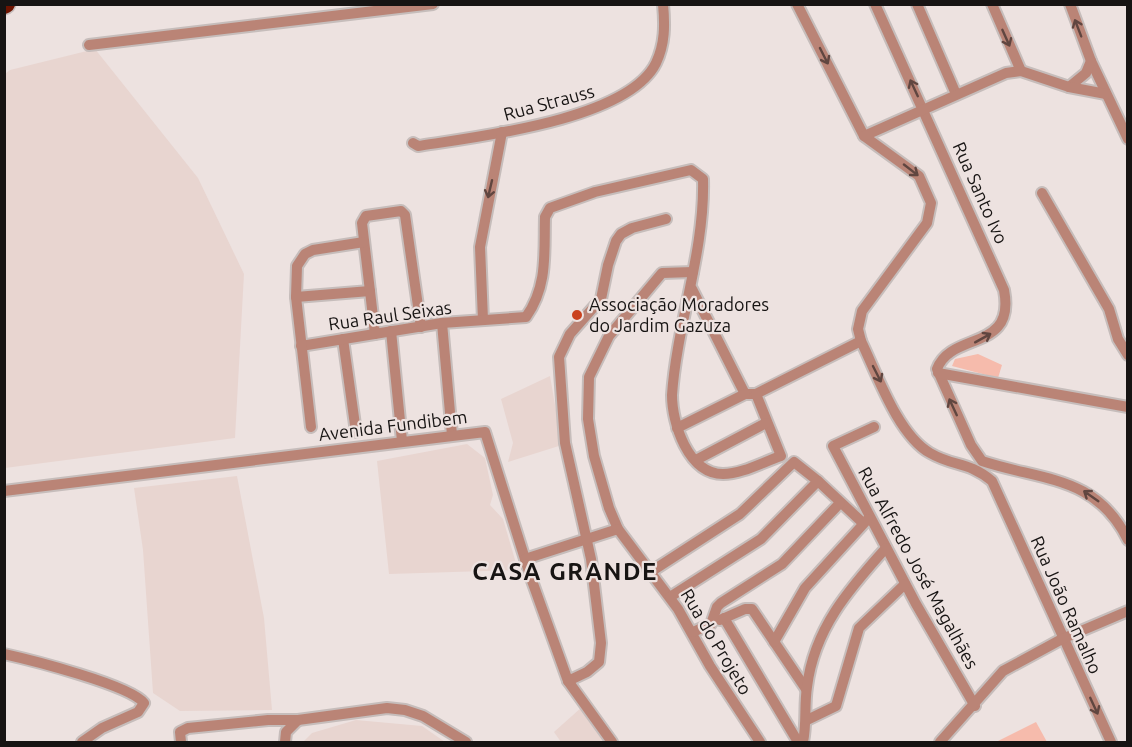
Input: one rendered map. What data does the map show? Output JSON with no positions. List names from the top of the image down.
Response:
{
  "streets": {
    "street": [
      "Rua Strauss",
      "Rua Santo Ivo",
      "Rua Raul Seixas",
      "Avenida Fundibem",
      "Rua Alfredo José Magalhães",
      "Rua João Ramalho",
      "Rua do Projeto"
    ]
  },
  "crossings": [
    ["Rua Raul Seixas", "Rua do Projeto"]
  ],
  "one_way": ["Rua João Ramalho"],
  "districts": ["CASA GRANDE"],
  "places": ["Associação Moradores do Jardim Gazuza"]
}
